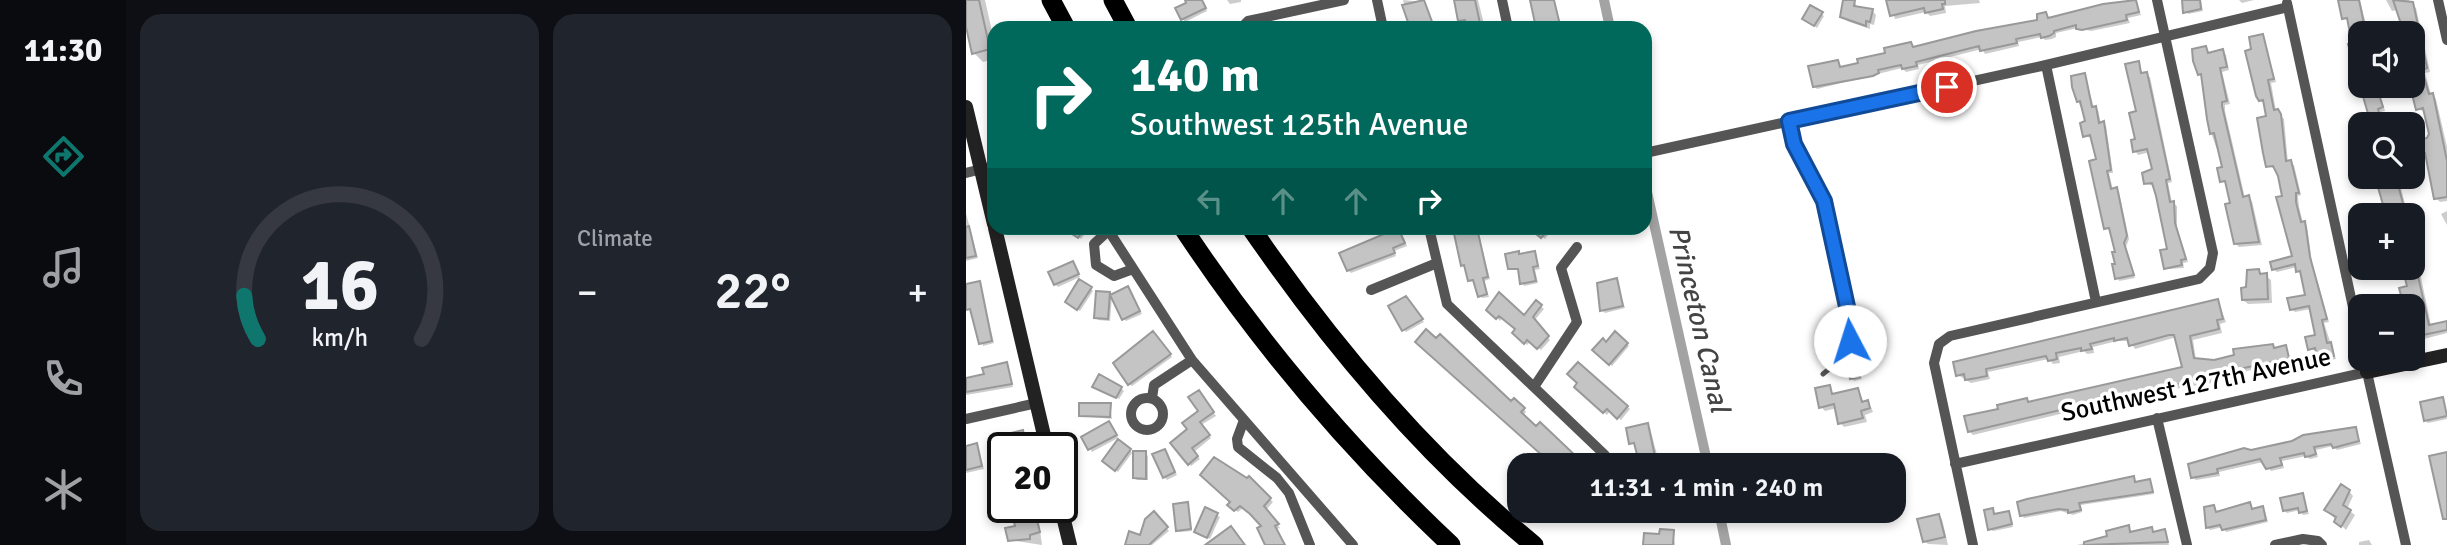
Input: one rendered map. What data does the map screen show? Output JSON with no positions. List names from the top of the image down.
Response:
{
  "streets": {
    "street": ["Southwest 127th Avenue"]
  },
  "water": ["Princeton Canal"],
  "page": {
    "tabs": "11:30",
    "tile": "Climate",
    "map_buttons": ["+", "−"],
    "turn": ["140 m", "Southwest 125th Avenue"],
    "heat": ["−", "22°", "+"],
    "limit": "20",
    "trip": "11:31 · 1 min · 240 m",
    "gauge": ["16", "km/h"]
  }
}
